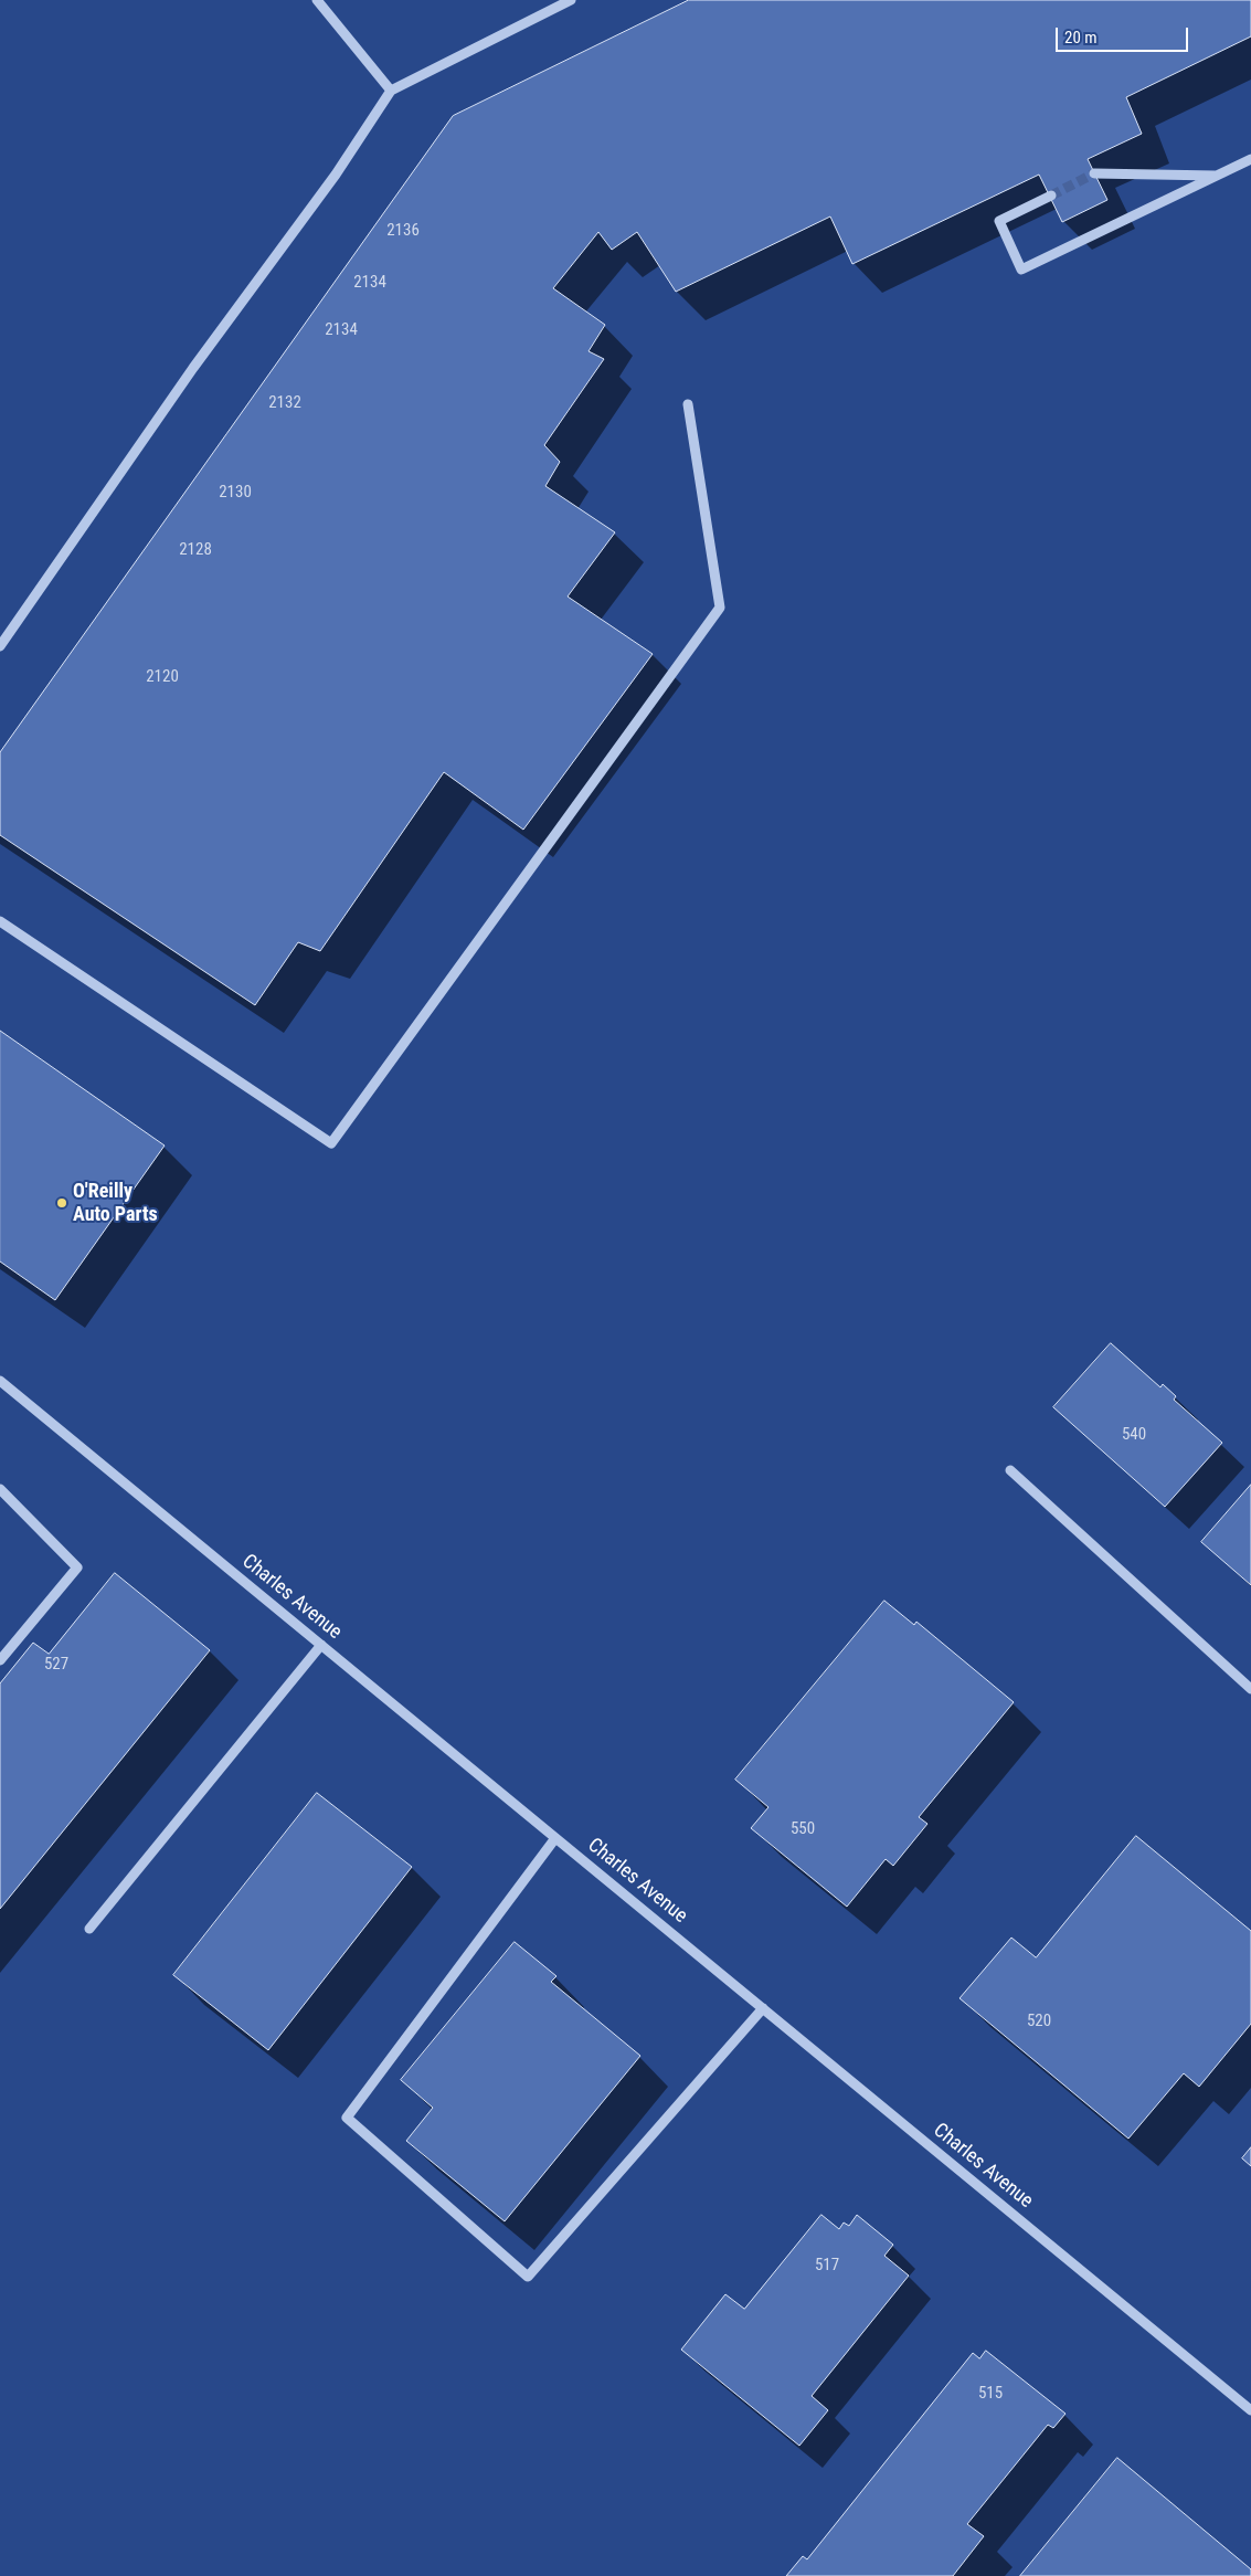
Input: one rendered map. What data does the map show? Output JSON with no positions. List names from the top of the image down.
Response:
{
  "streets": {
    "street": ["Charles Avenue"]
  },
  "places": ["O'Reilly Auto Parts"],
  "house_numbers": [
    "2136",
    "2134",
    "2134",
    "2132",
    "2130",
    "2128",
    "2120",
    "540",
    "527",
    "550",
    "520",
    "517",
    "515"
  ],
  "scale_bar": "20 m"
}
